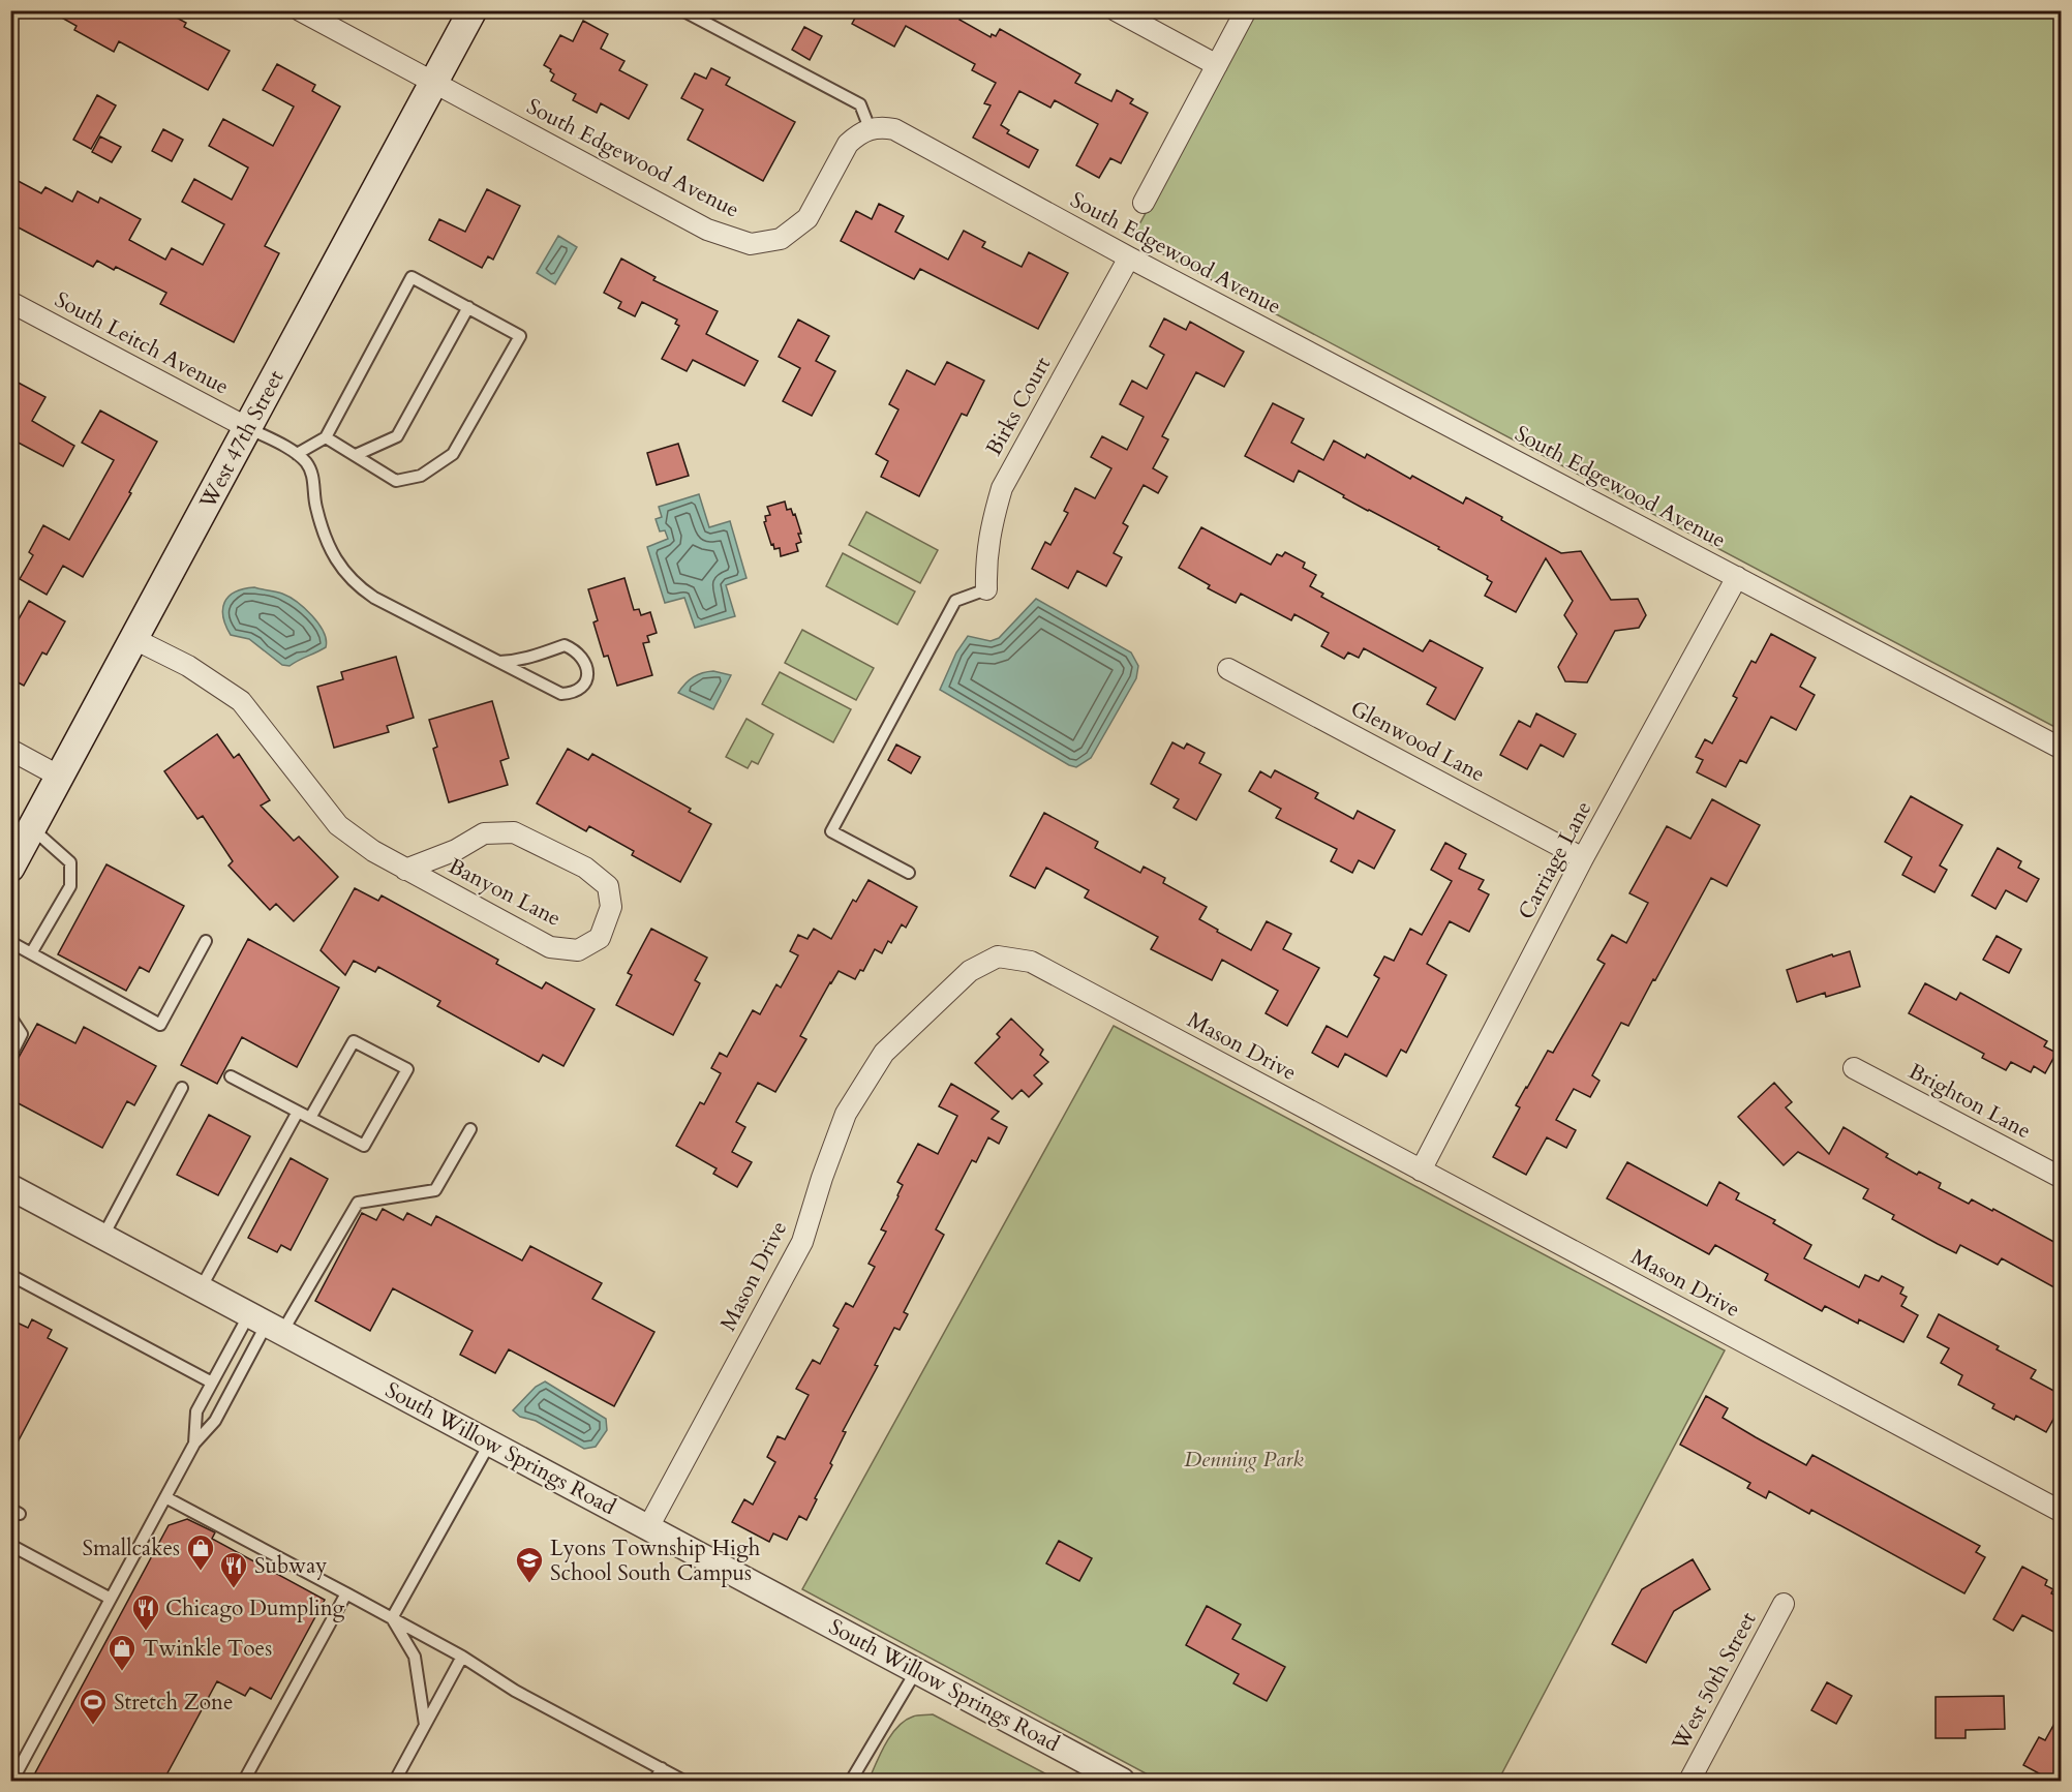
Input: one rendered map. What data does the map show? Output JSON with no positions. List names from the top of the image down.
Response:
{
  "streets": {
    "main road": ["West 47th Street"],
    "street": [
      "South Edgewood Avenue",
      "South Leitch Avenue",
      "Birks Court",
      "Glenwood Lane",
      "Carriage Lane",
      "Banyon Lane",
      "Mason Drive",
      "Brighton Lane",
      "South Willow Springs Road",
      "West 50th Street"
    ]
  },
  "crossings": [
    ["South Edgewood Avenue", "Birks Court"],
    ["South Edgewood Avenue", "West 47th Street"],
    ["South Edgewood Avenue", "Carriage Lane"],
    ["South Leitch Avenue", "West 47th Street"],
    ["West 47th Street", "Banyon Lane"],
    ["Glenwood Lane", "Carriage Lane"],
    ["Carriage Lane", "Mason Drive"],
    ["Mason Drive", "South Willow Springs Road"]
  ],
  "parks": ["Denning Park"],
  "places": {
    "shop": ["Smallcakes", "Twinkle Toes"],
    "school or university": ["Lyons Township High School South Campus"],
    "restaurant": ["Subway", "Chicago Dumpling"],
    "sports": ["Stretch Zone"]
  }
}
